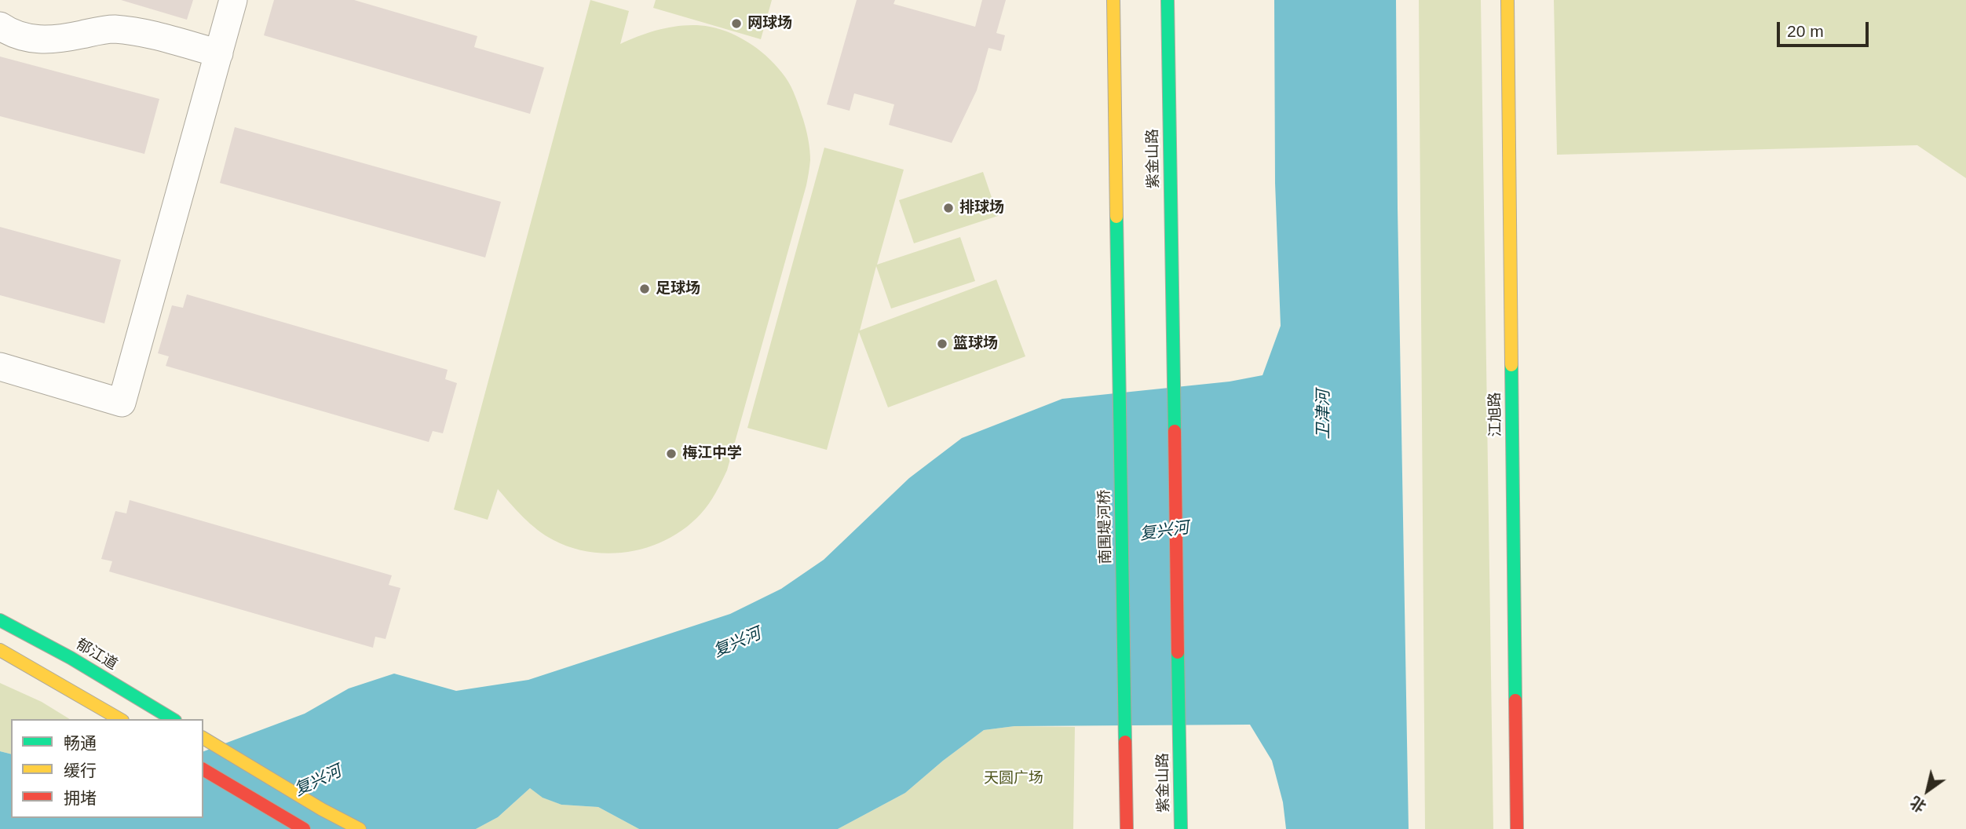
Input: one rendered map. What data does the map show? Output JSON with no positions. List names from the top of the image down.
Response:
{
  "streets": {
    "main road": [
      "紫金山路",
      "江旭路",
      "南围堤河桥",
      "郁江道"
    ]
  },
  "water": ["卫津河", "复兴河"],
  "parks": ["天圆广场"],
  "places": [
    "网球场",
    "排球场",
    "足球场",
    "篮球场",
    "梅江中学"
  ],
  "legend": ["畅通", "缓行", "拥堵"],
  "scale_bar": "20 m",
  "north": "bottom left"
}
